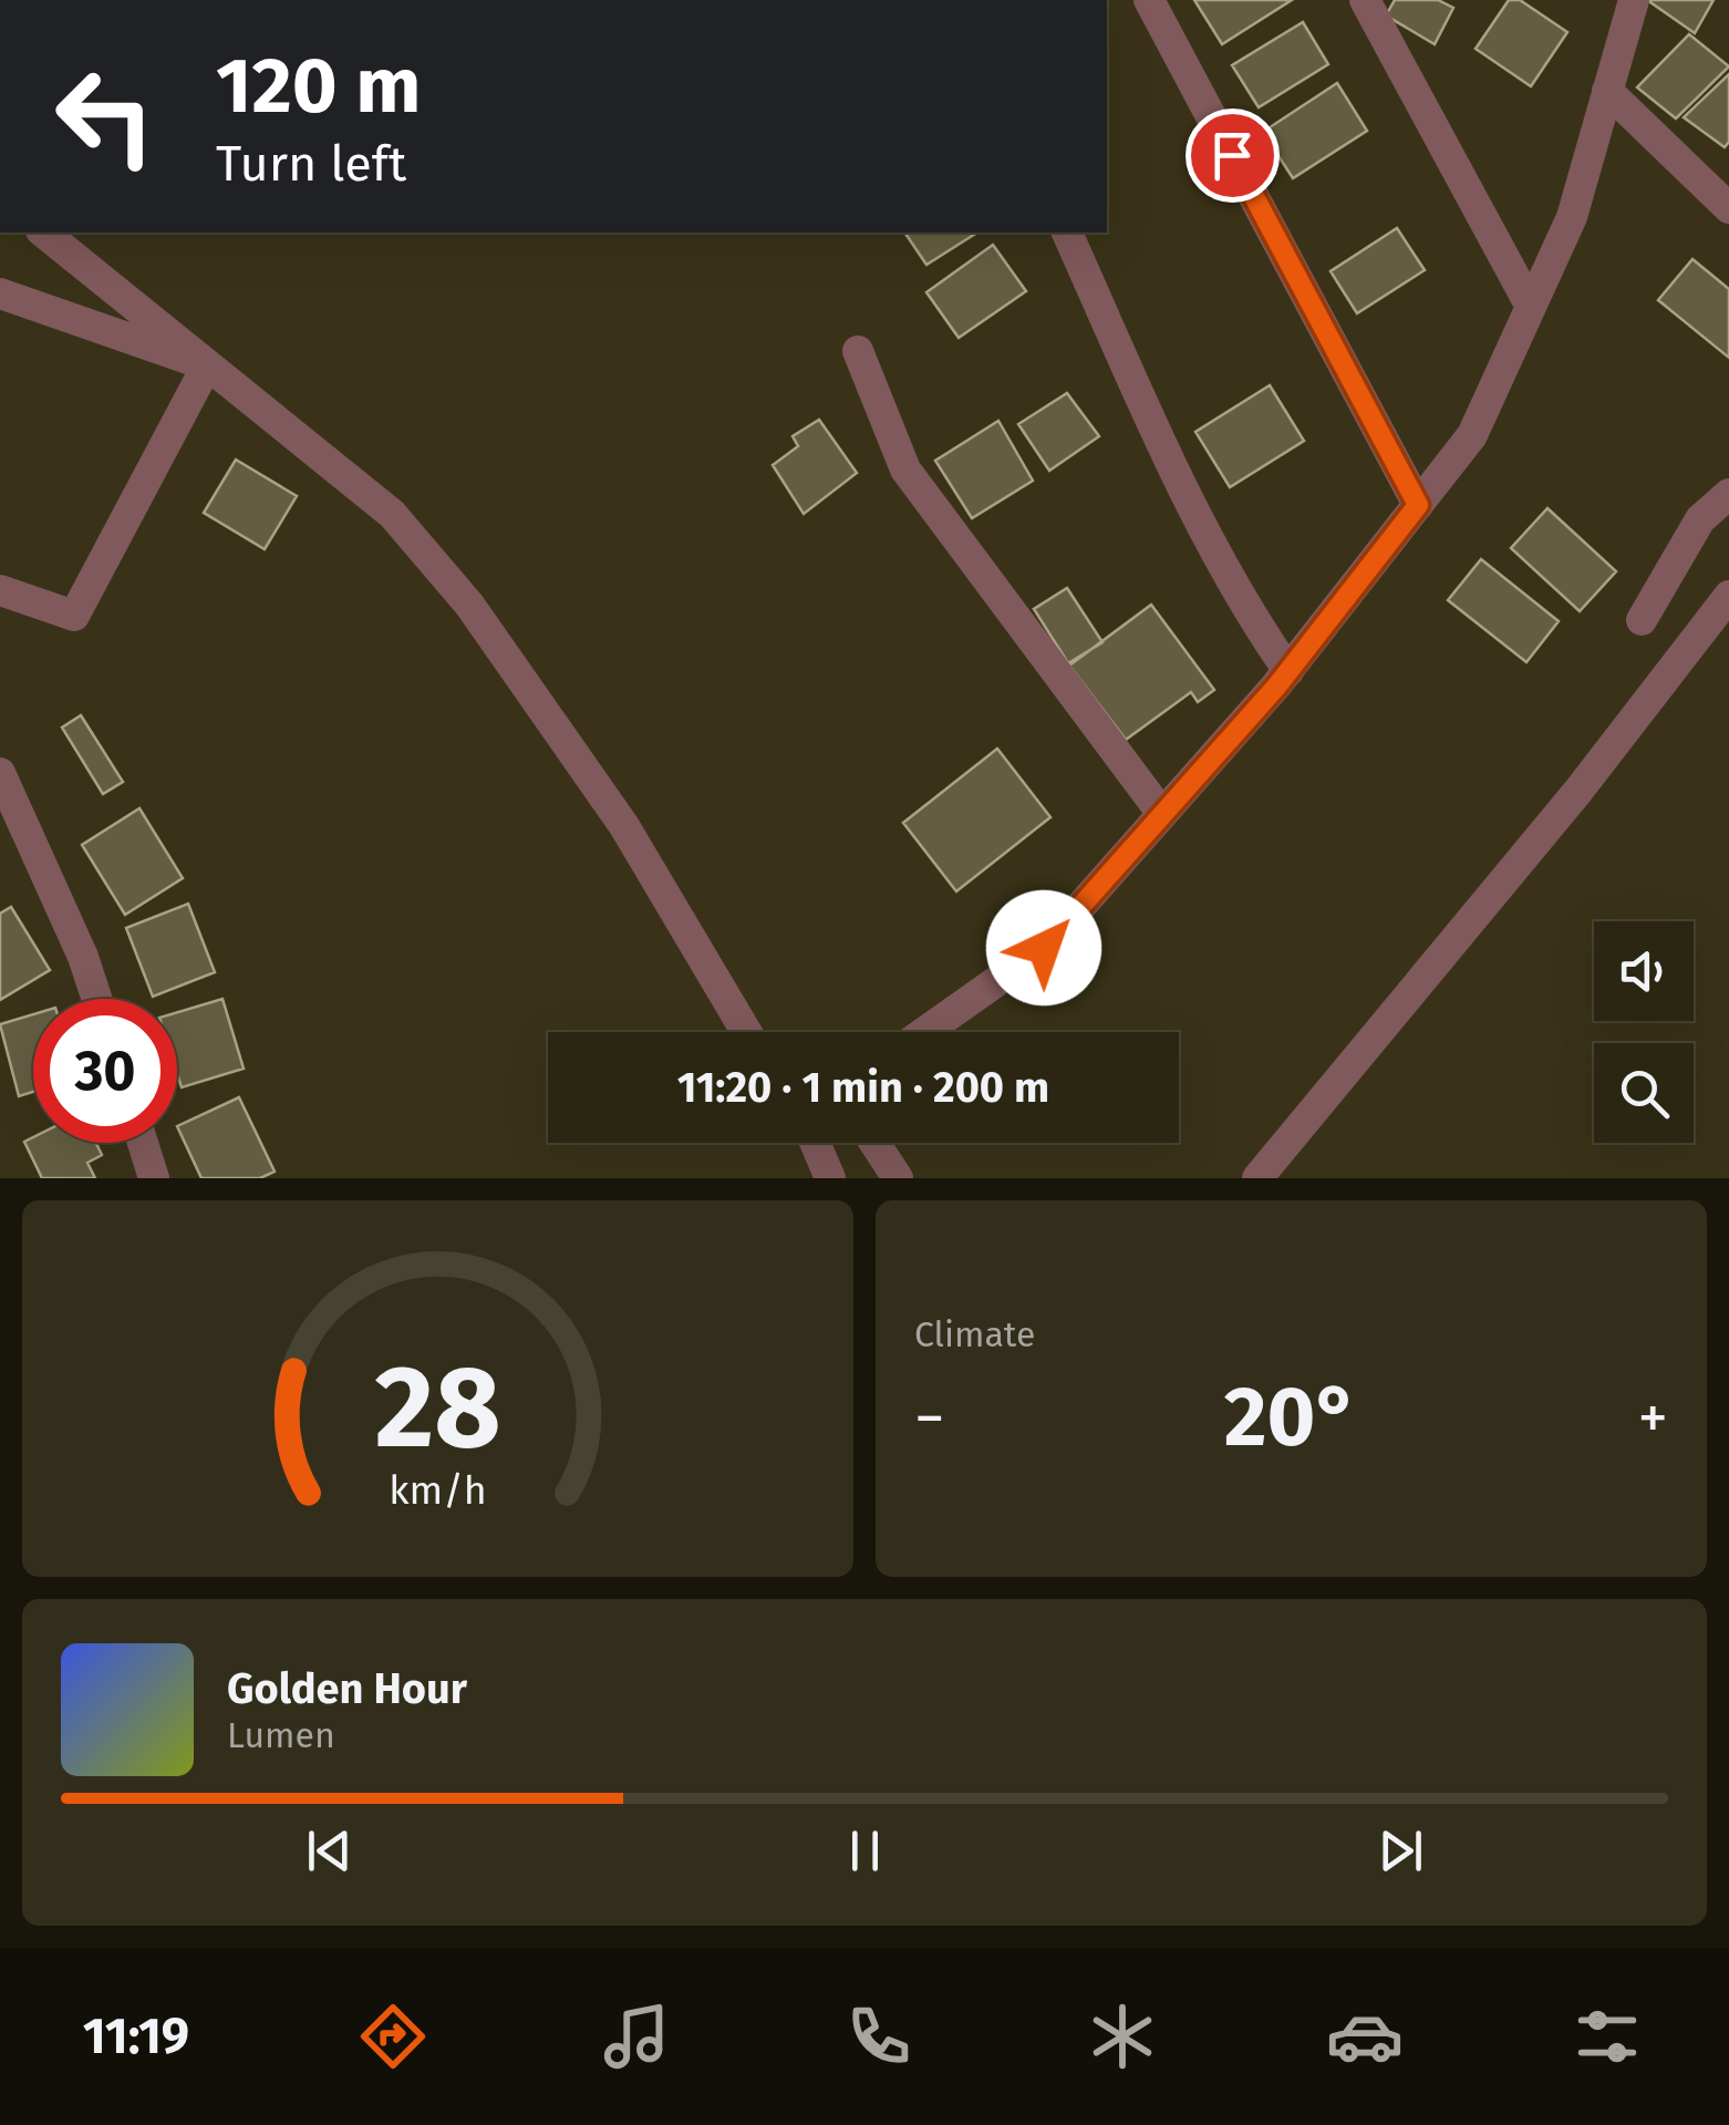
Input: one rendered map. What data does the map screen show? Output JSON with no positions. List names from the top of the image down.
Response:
{
  "page": {
    "turn": ["120 m", "Turn left"],
    "limit": "30",
    "trip": "11:20 · 1 min · 200 m",
    "tile": "Climate",
    "heat": ["−", "20°", "+"],
    "song": ["Golden Hour", "Lumen"],
    "tabs": "11:19",
    "gauge": ["28", "km/h"]
  }
}
